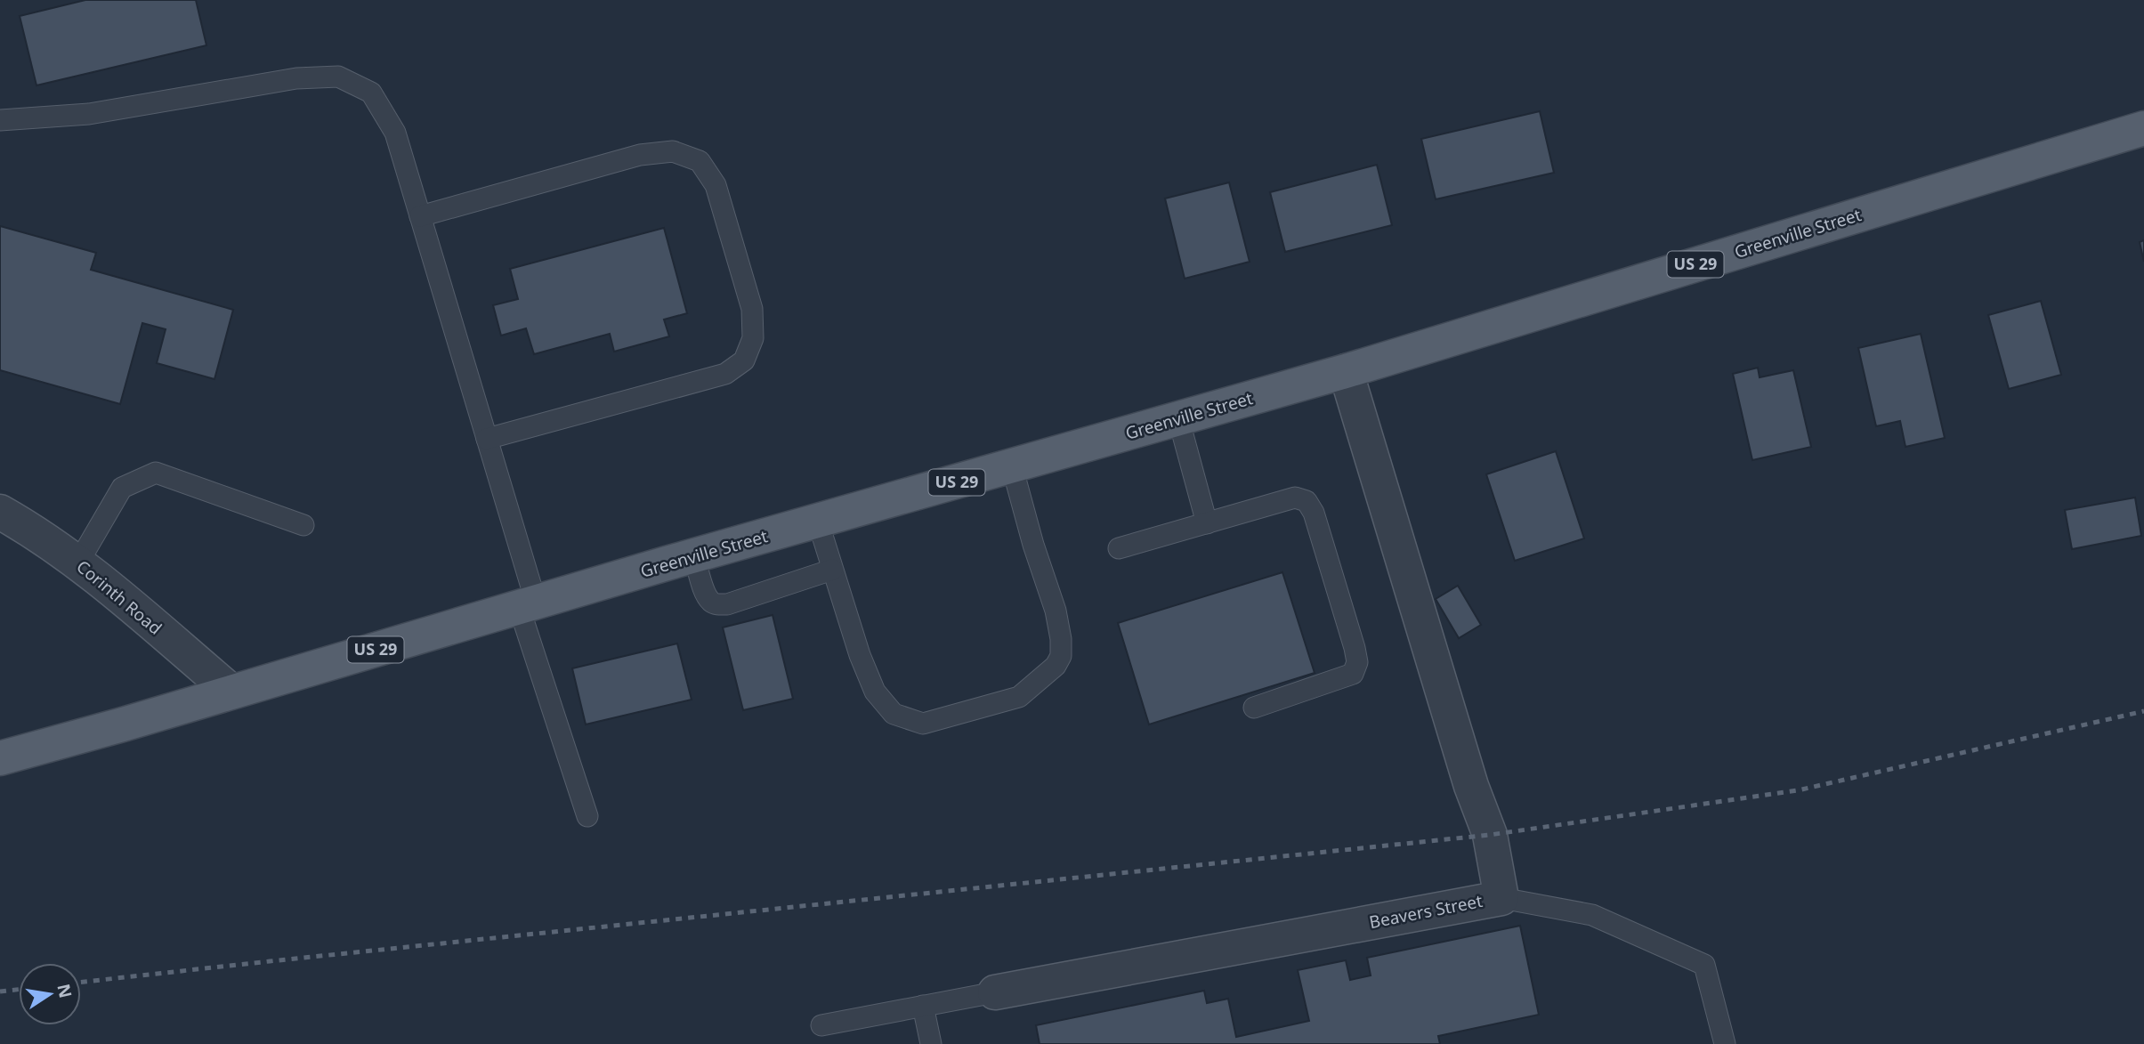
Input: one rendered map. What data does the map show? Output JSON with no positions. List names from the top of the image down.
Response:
{
  "streets": {
    "main road": ["Greenville Street", "US 29"],
    "street": ["Corinth Road", "Beavers Street"]
  },
  "crossings": [
    ["Greenville Street", "US 29"],
    ["Greenville Street", "Corinth Road"],
    ["Greenville Street", "Beavers Street"],
    ["US 29", "Corinth Road"]
  ],
  "north": "right"
}
